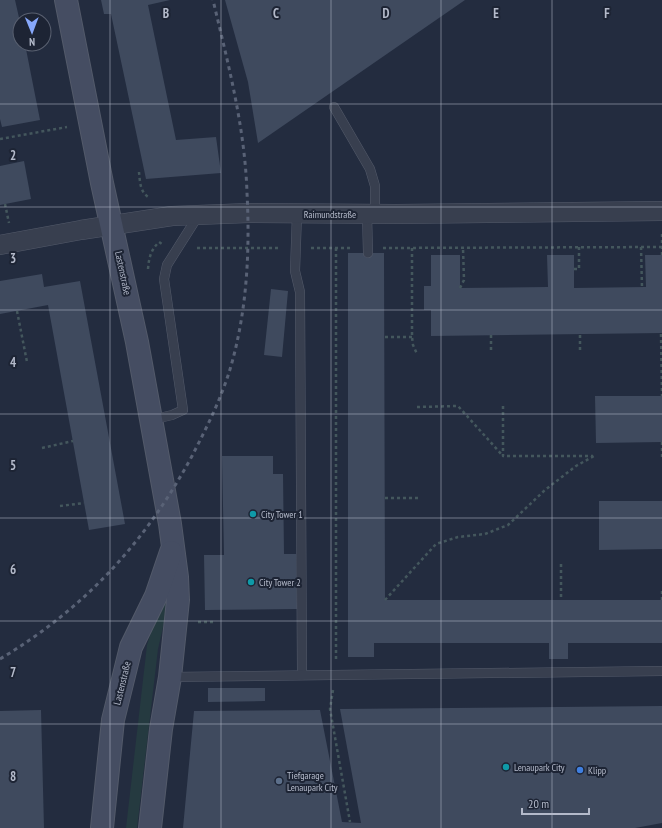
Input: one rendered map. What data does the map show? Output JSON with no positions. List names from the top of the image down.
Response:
{
  "streets": {
    "main road": ["Lastenstraße"],
    "street": ["Raimundstraße"]
  },
  "crossings": [
    ["Raimundstraße", "Lastenstraße"]
  ],
  "places": [
    "City Tower 1",
    "City Tower 2",
    "Lenaupark City",
    "Klipp",
    "Tiefgarage Lenaupark City"
  ],
  "scale_bar": "20 m",
  "north": "bottom",
  "grid": {
    "columns": [
      "B",
      "C",
      "D",
      "E",
      "F"
    ],
    "rows": [
      "2",
      "3",
      "4",
      "5",
      "6",
      "7",
      "8"
    ]
  }
}
